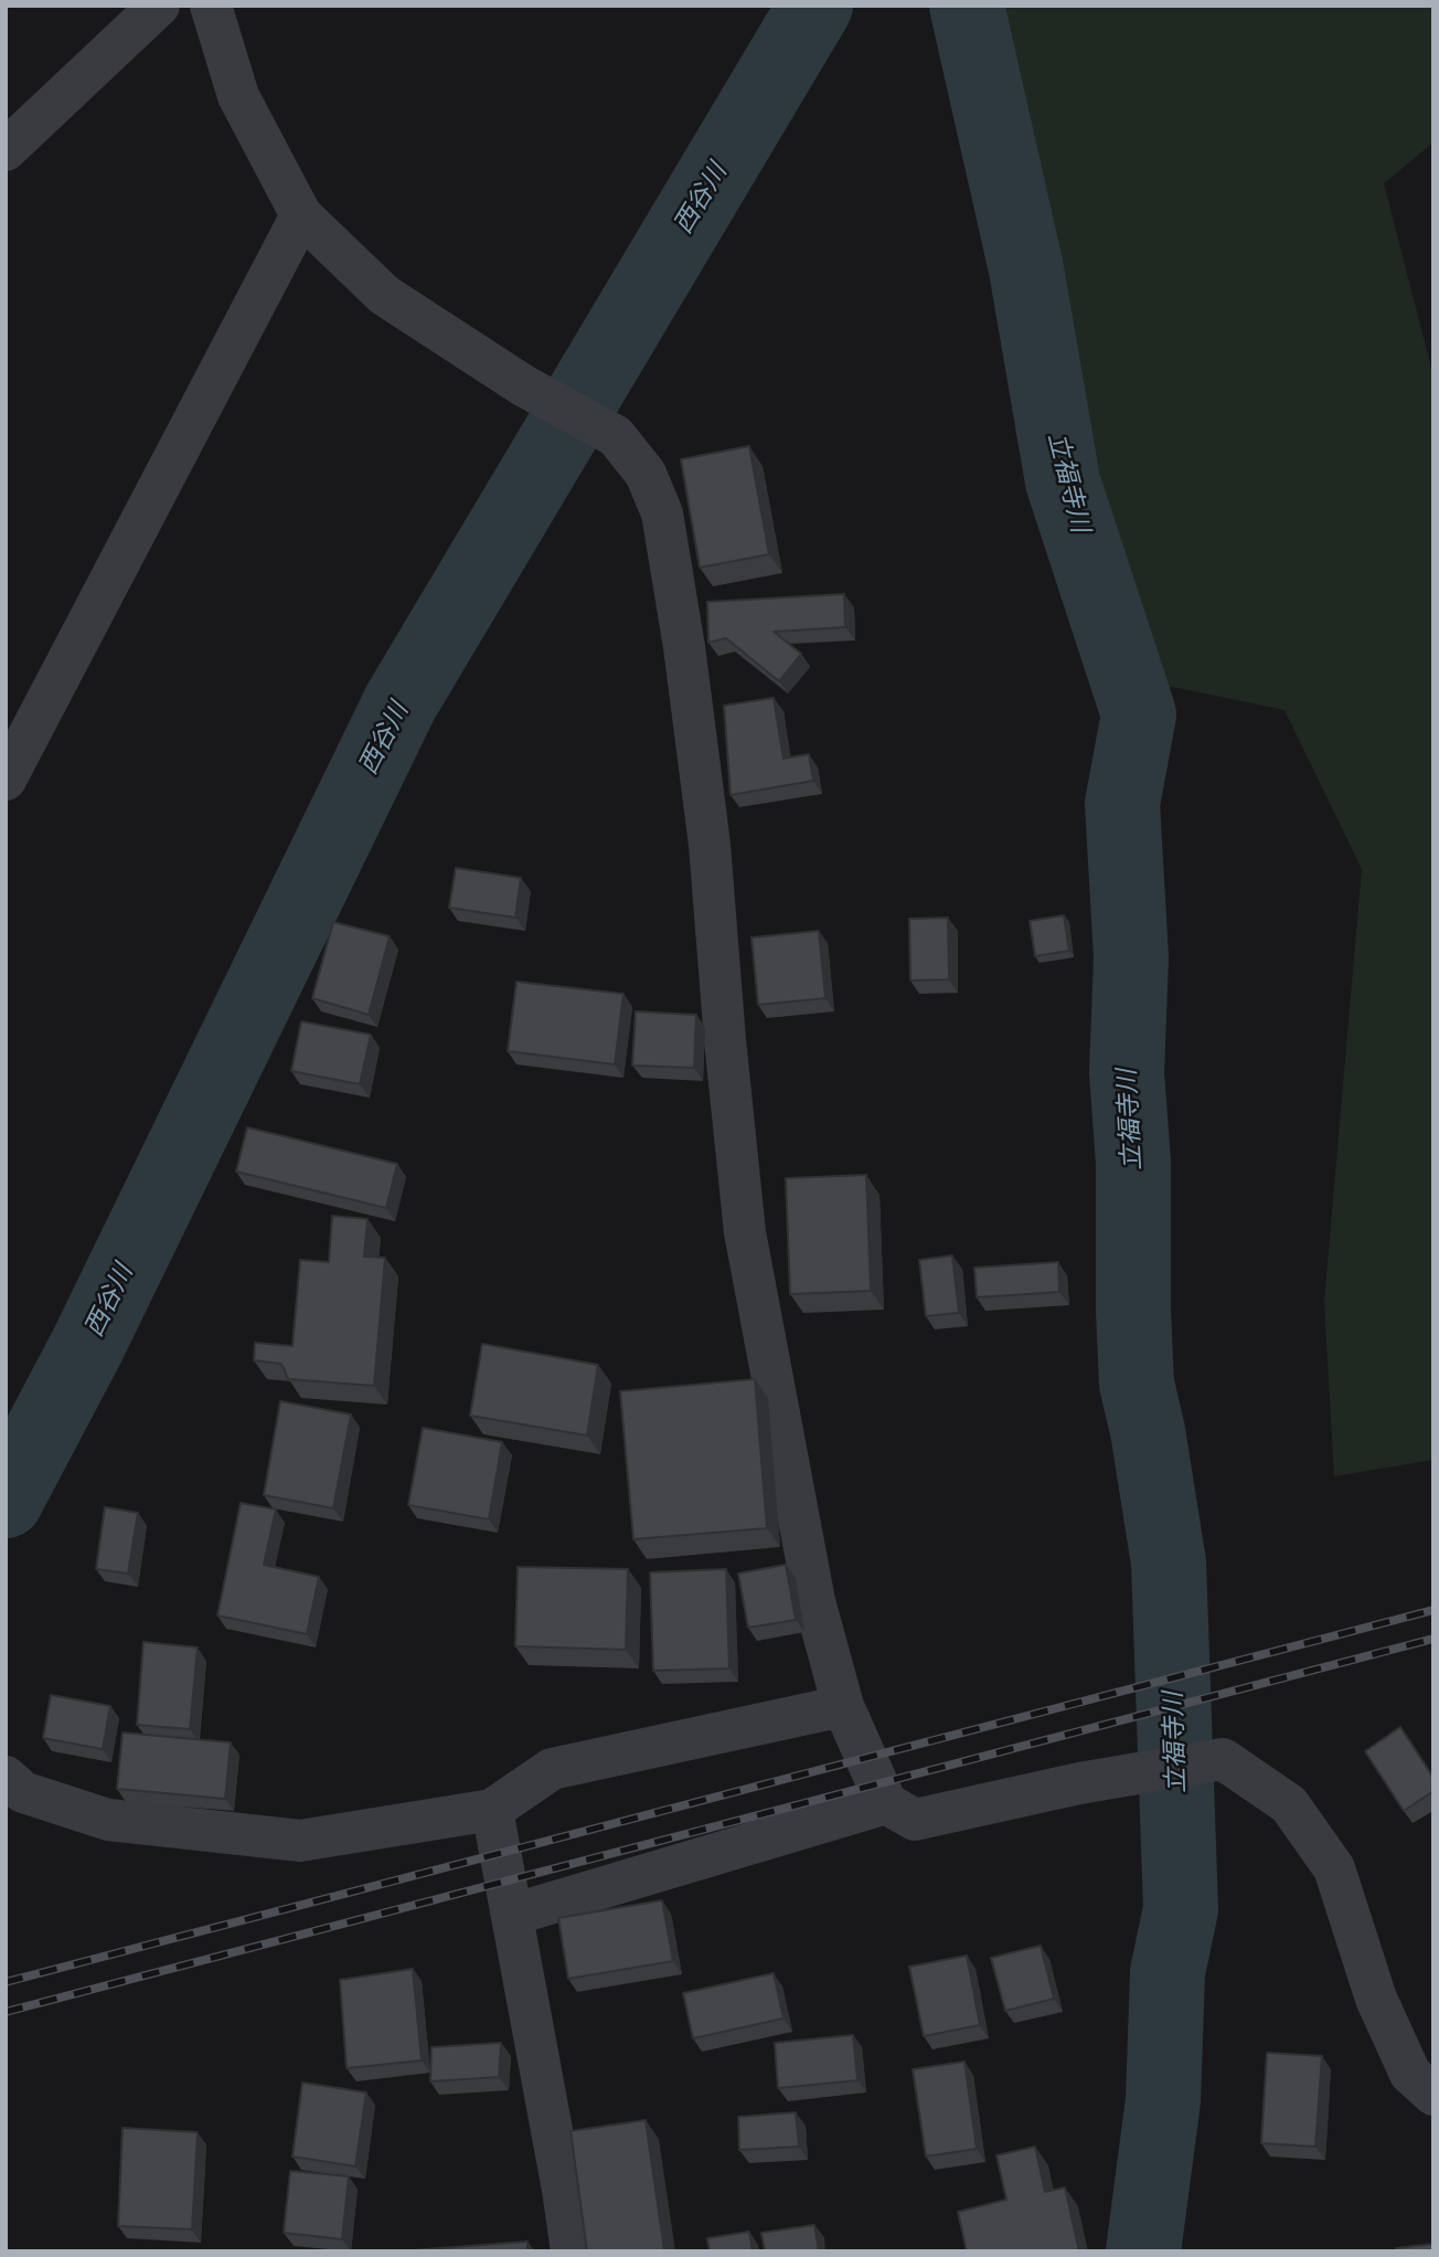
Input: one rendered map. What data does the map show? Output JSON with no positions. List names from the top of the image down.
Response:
{
  "water": ["西谷川", "立福寺川"]
}
